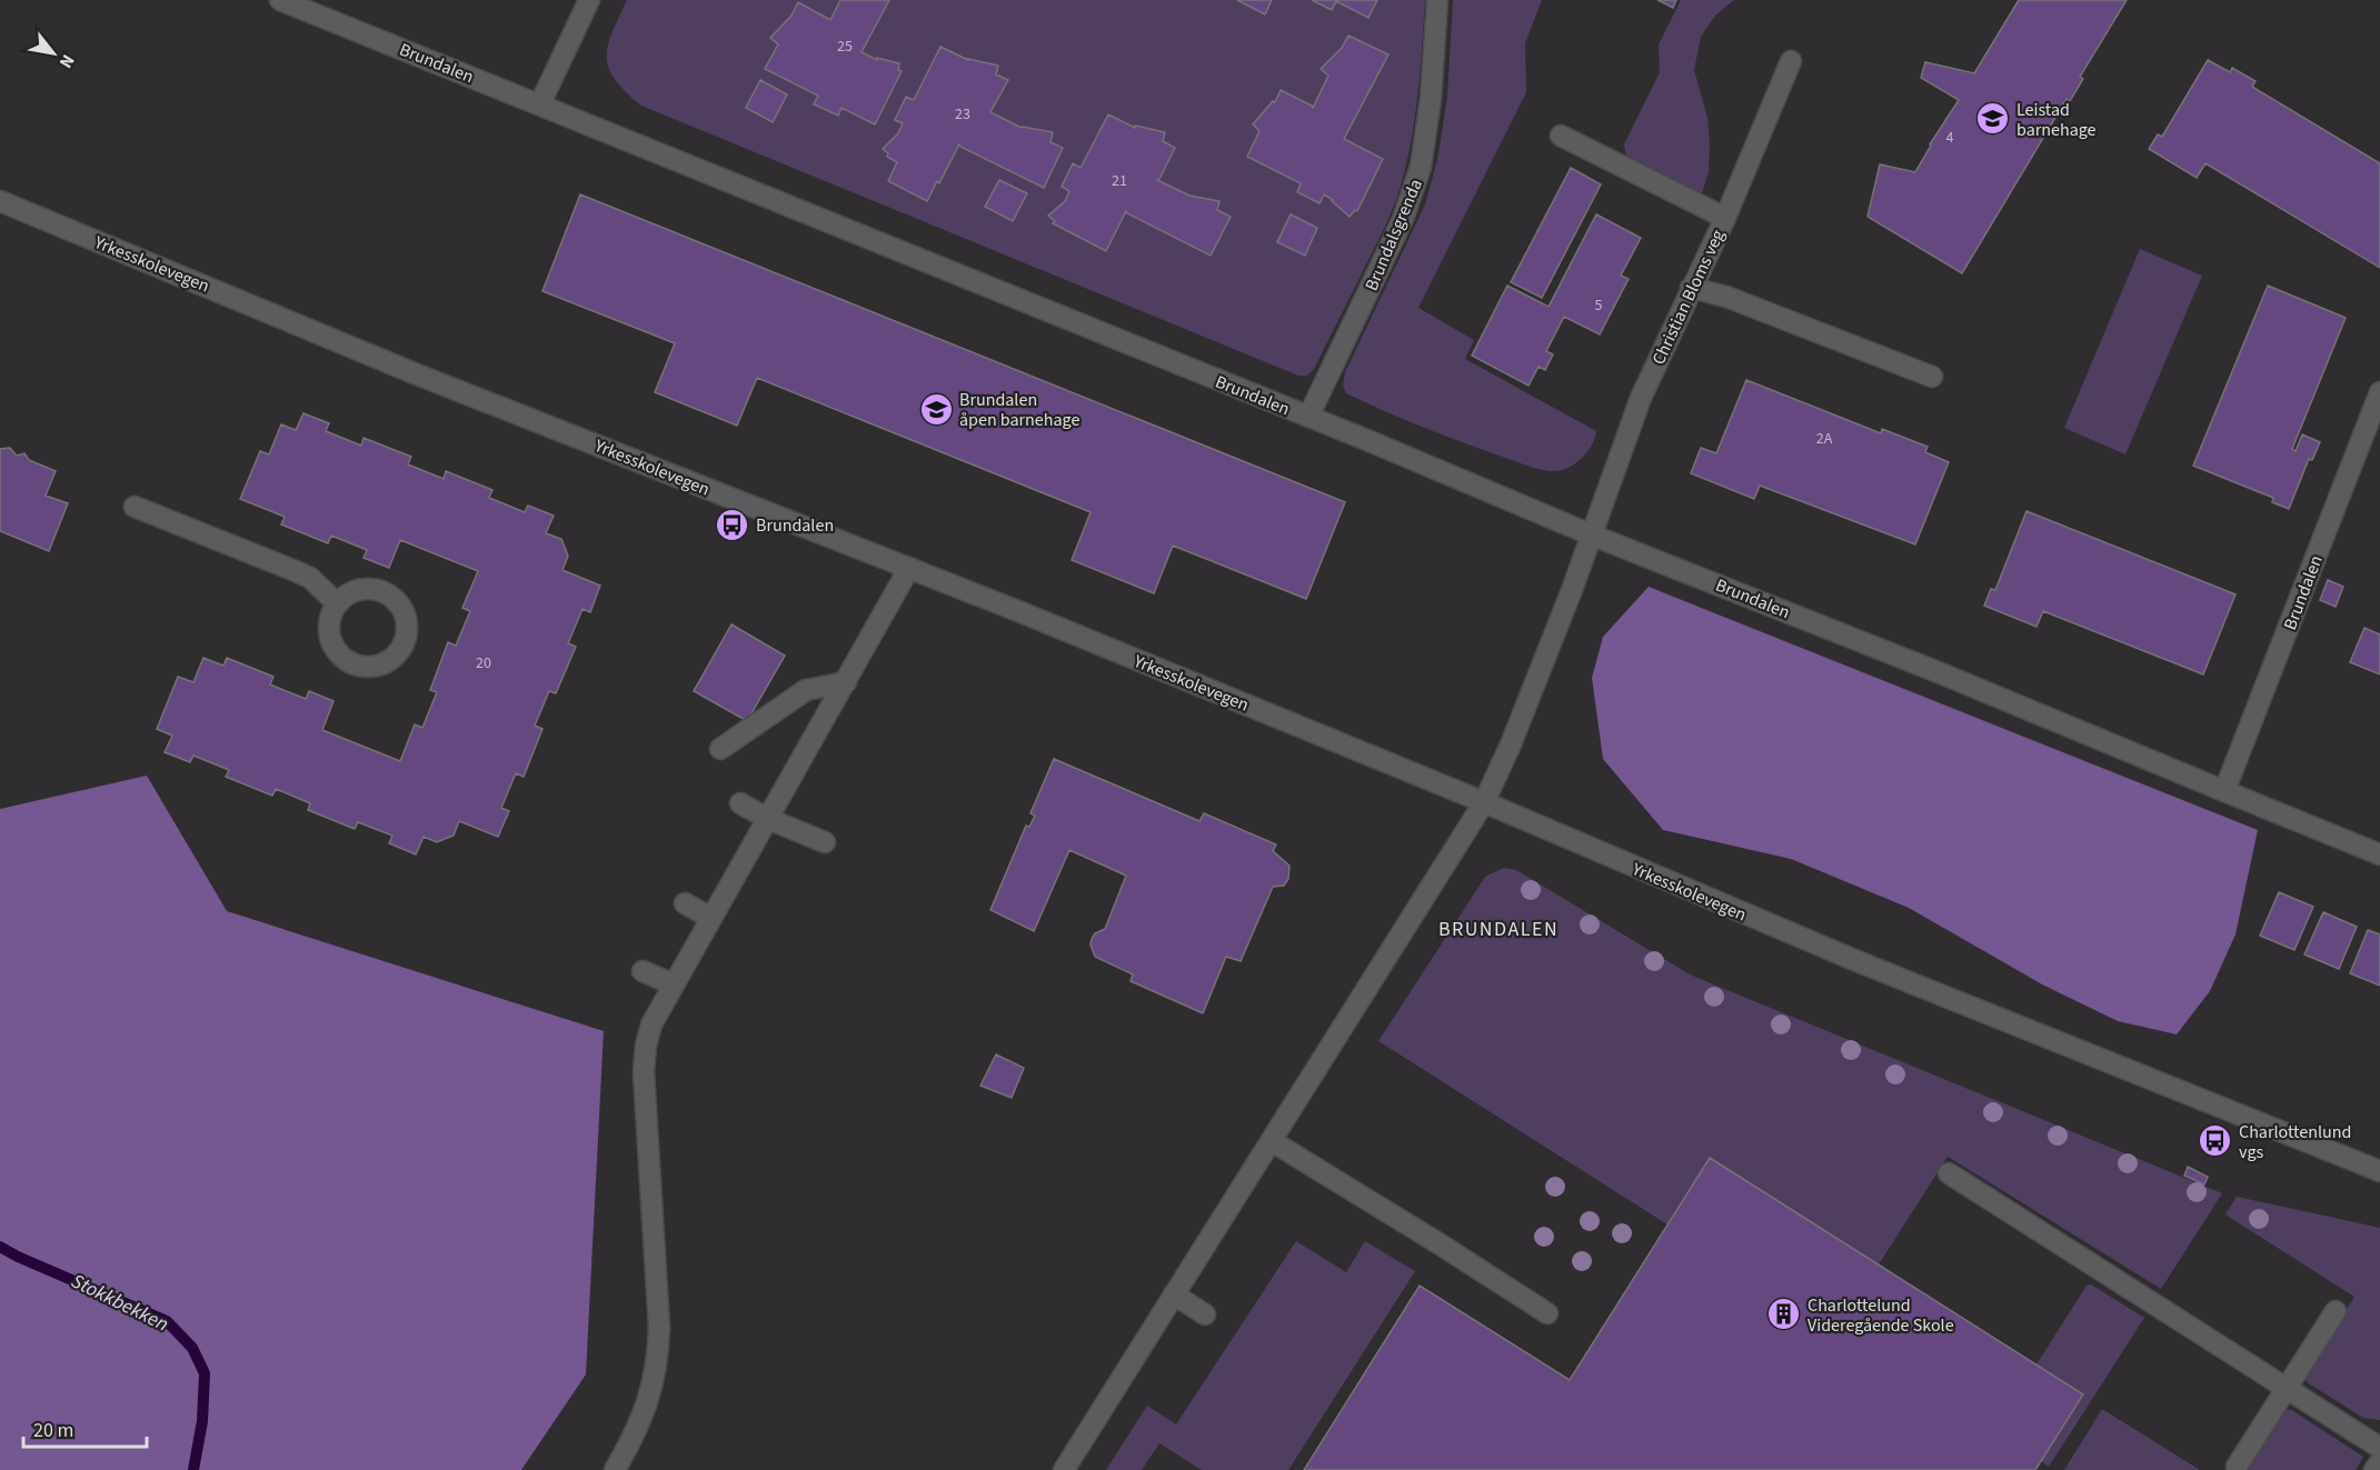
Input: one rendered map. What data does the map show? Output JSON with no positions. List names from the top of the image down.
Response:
{
  "streets": {
    "street": [
      "Brundalen",
      "Brundalsgrenda",
      "Yrkesskolevegen",
      "Christian Bloms veg"
    ]
  },
  "crossings": [
    ["Brundalen", "Brundalsgrenda"],
    ["Brundalen", "Christian Bloms veg"],
    ["Yrkesskolevegen", "Christian Bloms veg"]
  ],
  "districts": ["BRUNDALEN"],
  "water": ["Stokkbekken"],
  "places": {
    "school or university": ["Leistad barnehage", "Brundalen åpen barnehage"],
    "bus stop": ["Brundalen", "Charlottenlund vgs"],
    "building": ["Charlottelund Videregående Skole"]
  },
  "house_numbers": [
    "25",
    "23",
    "4",
    "21",
    "5",
    "2A",
    "20"
  ],
  "scale_bar": "20 m",
  "north": "bottom right"
}
